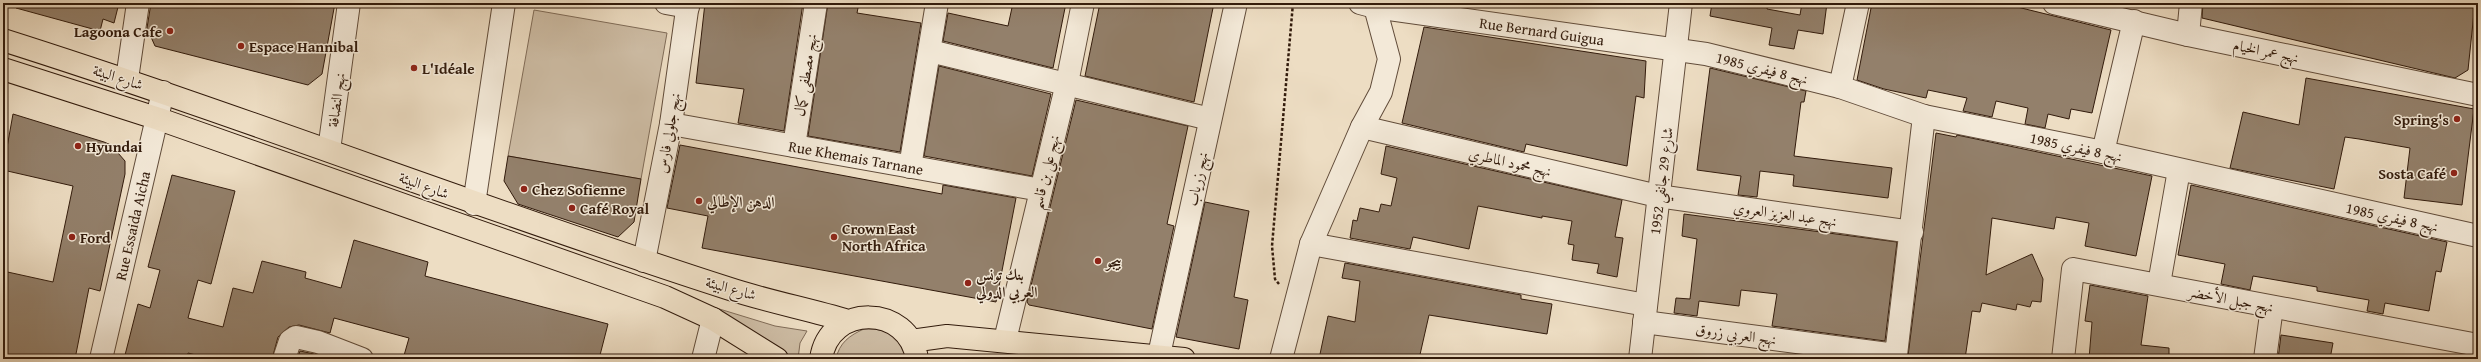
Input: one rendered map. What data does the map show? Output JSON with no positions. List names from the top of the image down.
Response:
{
  "streets": {
    "main road": ["شارع البيئة"],
    "street": [
      "Rue Bernard Guigua",
      "نهج عمر الخيام",
      "نهج 8 فيفري 1985",
      "نهج مصطفى كمال",
      "نهج النضافة",
      "نهج جلولي فارس",
      "Rue Khemais Tarnane",
      "نهج محمود الماطري",
      "نهج علي بن قاسم",
      "نهج زرياب",
      "شارع 29 جانفي 1952",
      "نهج عبد العزيز العروي",
      "Rue Essaida Aicha",
      "نهج جبل الأخضر",
      "نهج العربي زروق"
    ]
  },
  "crossings": [
    ["Rue Bernard Guigua", "نهج 8 فيفري 1985"],
    ["Rue Bernard Guigua", "شارع 29 جانفي 1952"],
    ["نهج 8 فيفري 1985", "شارع 29 جانفي 1952"],
    ["نهج مصطفى كمال", "Rue Khemais Tarnane"],
    ["شارع البيئة", "نهج النضافة"],
    ["شارع البيئة", "نهج جلولي فارس"],
    ["شارع البيئة", "Rue Essaida Aicha"],
    ["نهج جلولي فارس", "Rue Khemais Tarnane"],
    ["Rue Khemais Tarnane", "نهج علي بن قاسم"],
    ["نهج محمود الماطري", "شارع 29 جانفي 1952"],
    ["نهج محمود الماطري", "نهج عبد العزيز العروي"],
    ["شارع 29 جانفي 1952", "نهج عبد العزيز العروي"],
    ["شارع 29 جانفي 1952", "نهج العربي زروق"],
    ["نهج عبد العزيز العروي", "نهج العربي زروق"]
  ],
  "places": [
    "Lagoona Cafe",
    "Espace Hannibal",
    "L'Idéale",
    "Spring's",
    "Hyundai",
    "Sosta Café",
    "Chez Sofienne",
    "الدهن الإطالي",
    "Café Royal",
    "Ford",
    "Crown East North Africa",
    "بيجو",
    "بنك تونس العربي الدولي"
  ]
}
